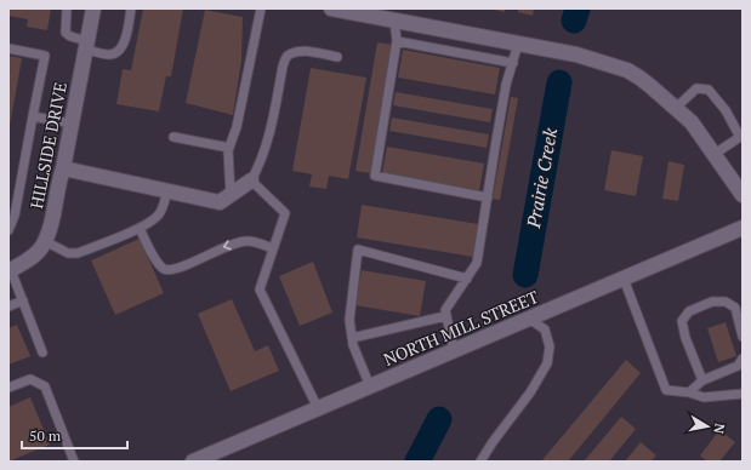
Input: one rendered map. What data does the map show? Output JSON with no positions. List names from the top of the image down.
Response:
{
  "streets": {
    "street": ["HILLSIDE DRIVE", "NORTH MILL STREET"]
  },
  "water": ["Prairie Creek"],
  "scale_bar": "50 m",
  "north": "right"
}
